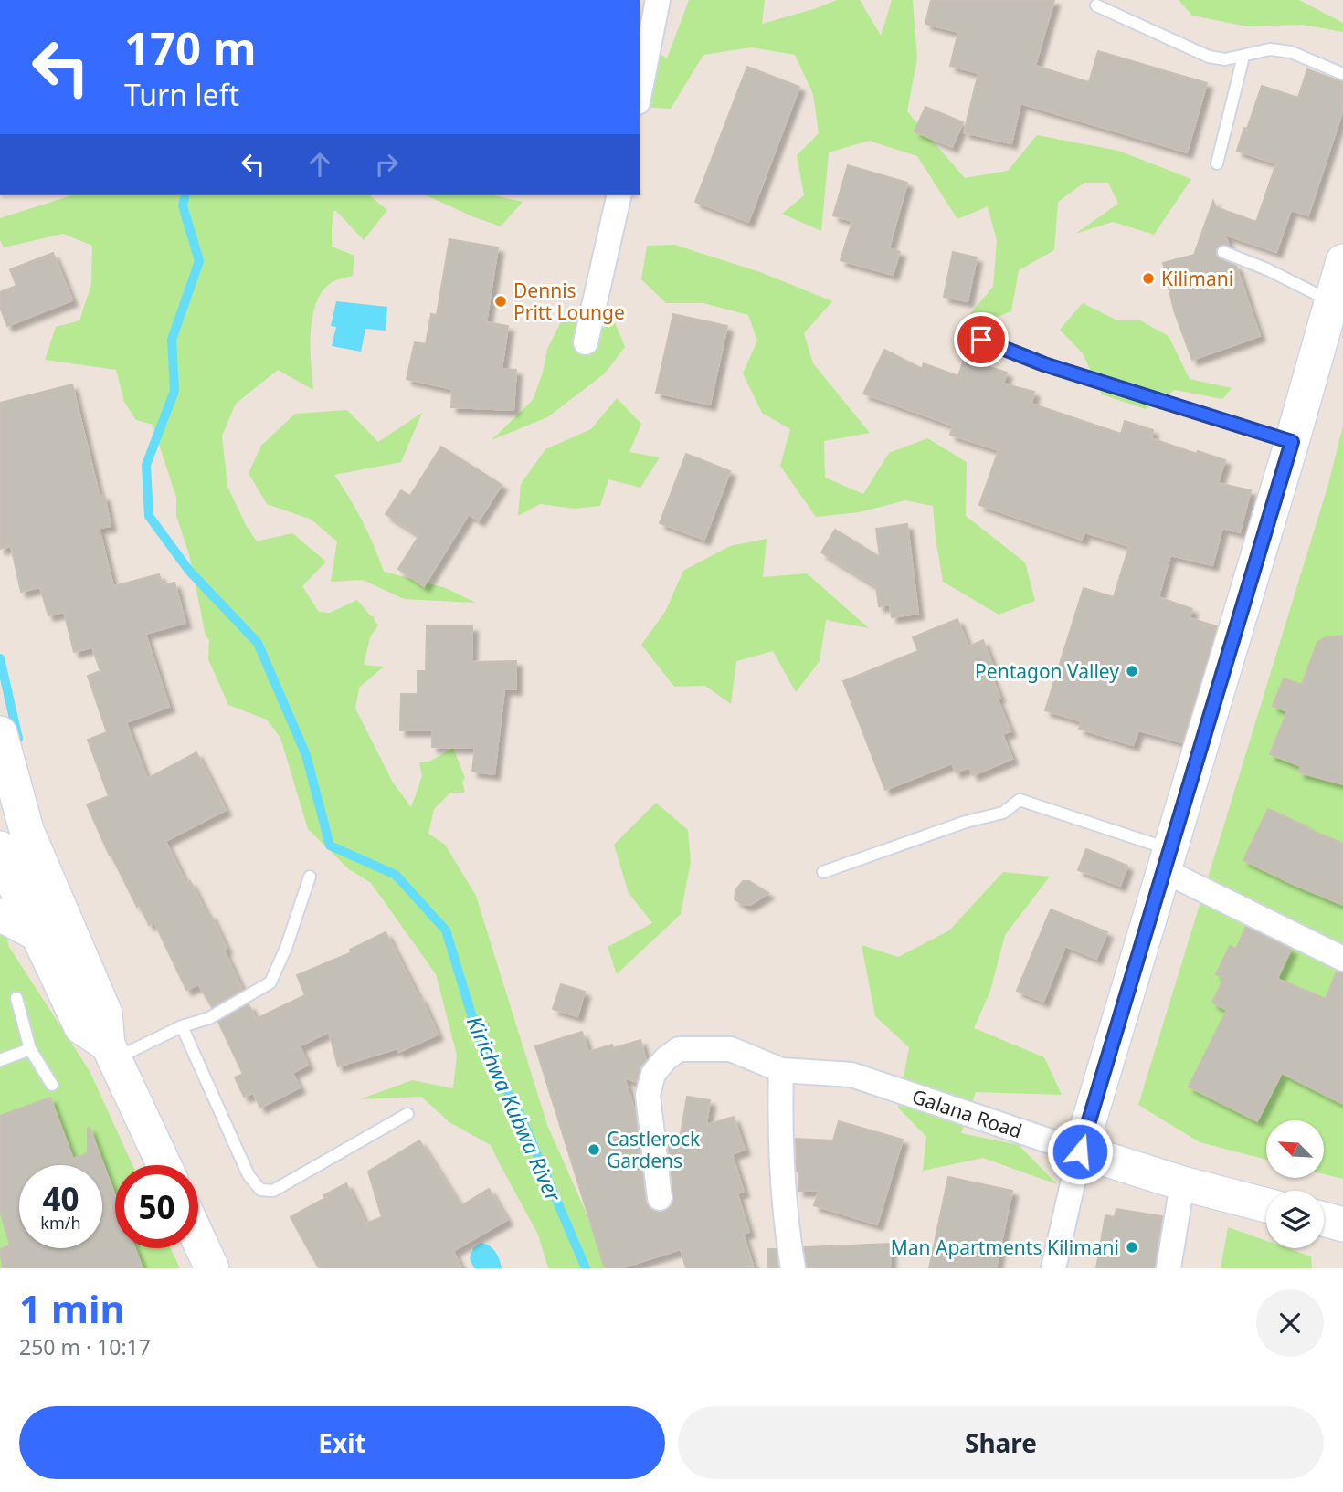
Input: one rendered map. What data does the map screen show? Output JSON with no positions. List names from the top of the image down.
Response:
{
  "streets": {
    "main road": ["Galana Road"]
  },
  "water": ["Kirichwa Kubwa River"],
  "places": [
    "Kilimani",
    "Dennis Pritt Lounge",
    "Pentagon Valley",
    "Castlerock Gardens",
    "Man Apartments Kilimani"
  ],
  "north": "top left",
  "page": {
    "turn": ["170 m", "Turn left"],
    "speed": "40 km/h",
    "limit": "50",
    "heading": ["1 min", "250 m · 10:17"],
    "buttons": ["Exit", "Share"]
  }
}
